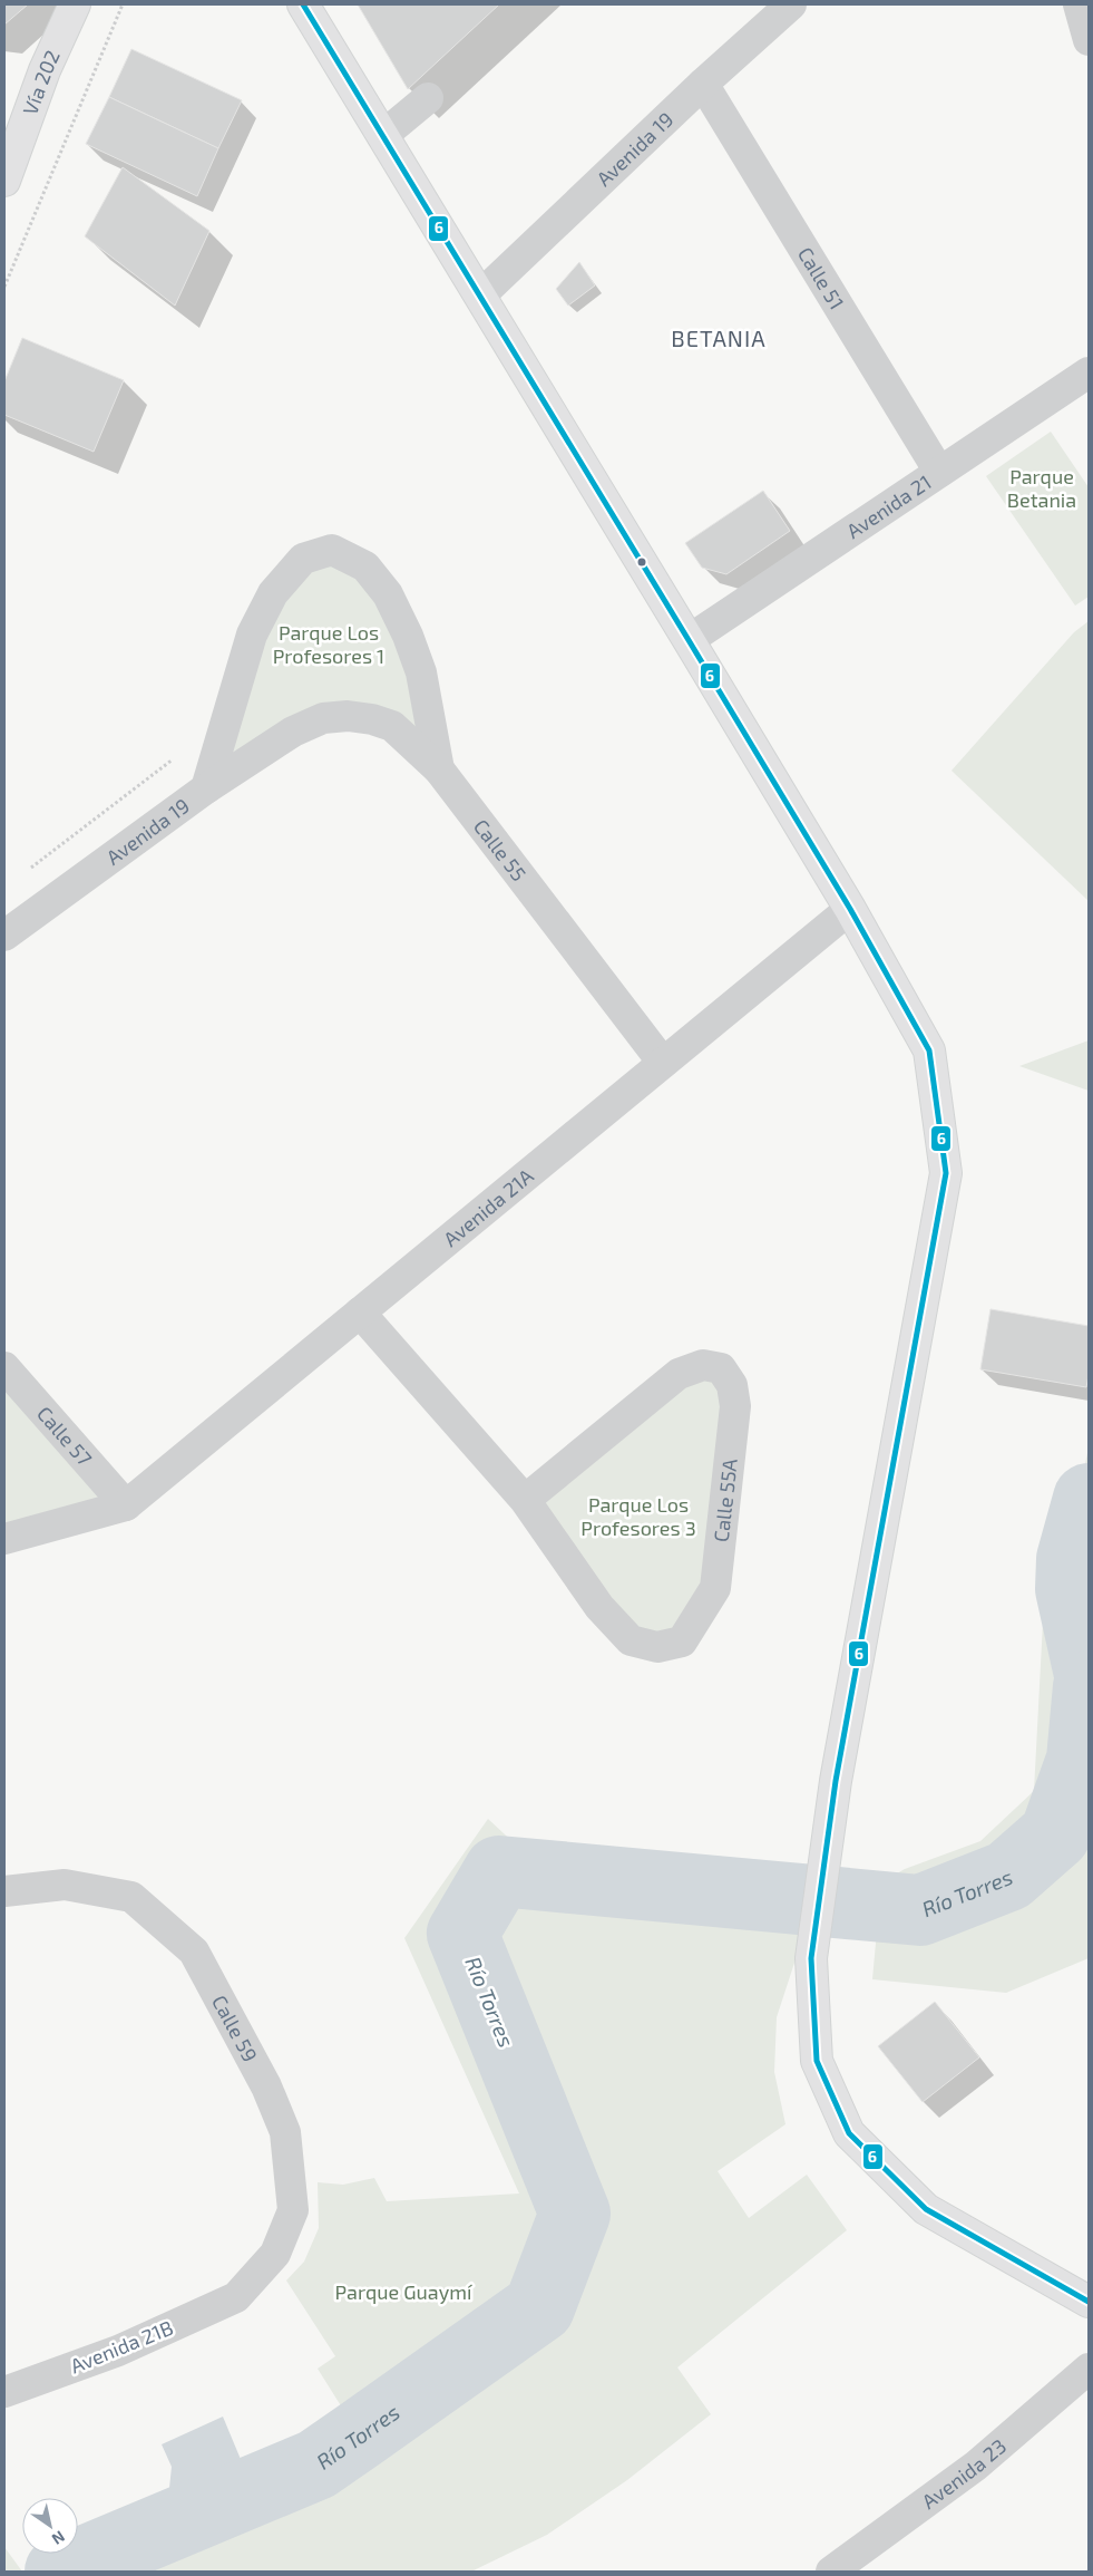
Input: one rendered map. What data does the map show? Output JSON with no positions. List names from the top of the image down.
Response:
{
  "streets": {
    "main road": ["Vía 202"],
    "street": [
      "Avenida 19",
      "Calle 51",
      "Avenida 21",
      "Calle 55",
      "Avenida 21A",
      "Calle 57",
      "Calle 55A",
      "Calle 59",
      "Avenida 21B",
      "Avenida 23"
    ]
  },
  "crossings": [
    ["Avenida 19", "Calle 51"],
    ["Avenida 19", "Calle 55"],
    ["Calle 51", "Avenida 21"],
    ["Calle 55", "Avenida 21A"],
    ["Avenida 21A", "Calle 57"],
    ["Avenida 21A", "Calle 55A"],
    ["Calle 59", "Avenida 21B"]
  ],
  "districts": ["BETANIA"],
  "water": ["Río Torres"],
  "parks": [
    "Parque Betania",
    "Parque Los Profesores 1",
    "Parque Los Profesores 3",
    "Parque Guaymí"
  ],
  "lines": ["transit line 6"],
  "north": "bottom right"
}
